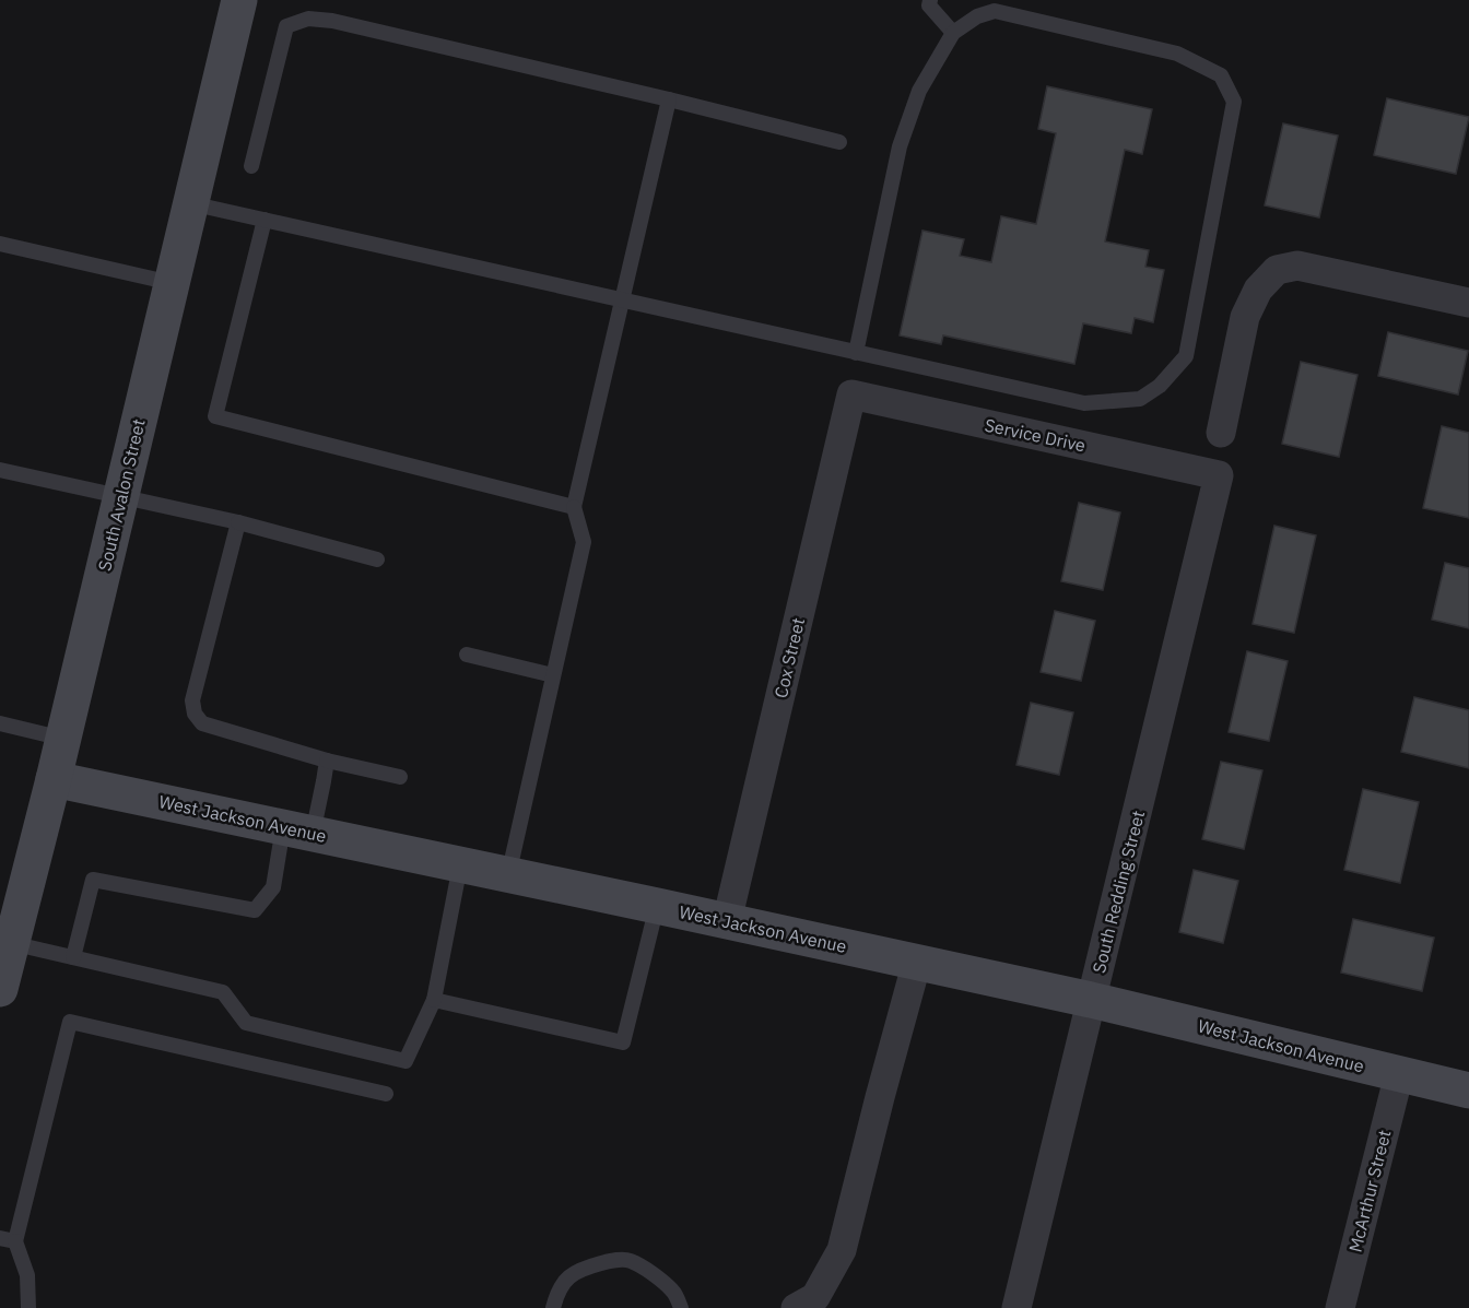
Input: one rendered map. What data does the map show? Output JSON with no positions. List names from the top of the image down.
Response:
{
  "streets": {
    "street": [
      "Service Drive",
      "South Avalon Street",
      "Cox Street",
      "West Jackson Avenue",
      "South Redding Street",
      "McArthur Street"
    ]
  },
  "crossings": [
    ["Service Drive", "Cox Street"],
    ["Service Drive", "South Redding Street"],
    ["South Avalon Street", "West Jackson Avenue"],
    ["Cox Street", "West Jackson Avenue"],
    ["West Jackson Avenue", "South Redding Street"],
    ["West Jackson Avenue", "McArthur Street"]
  ]
}
